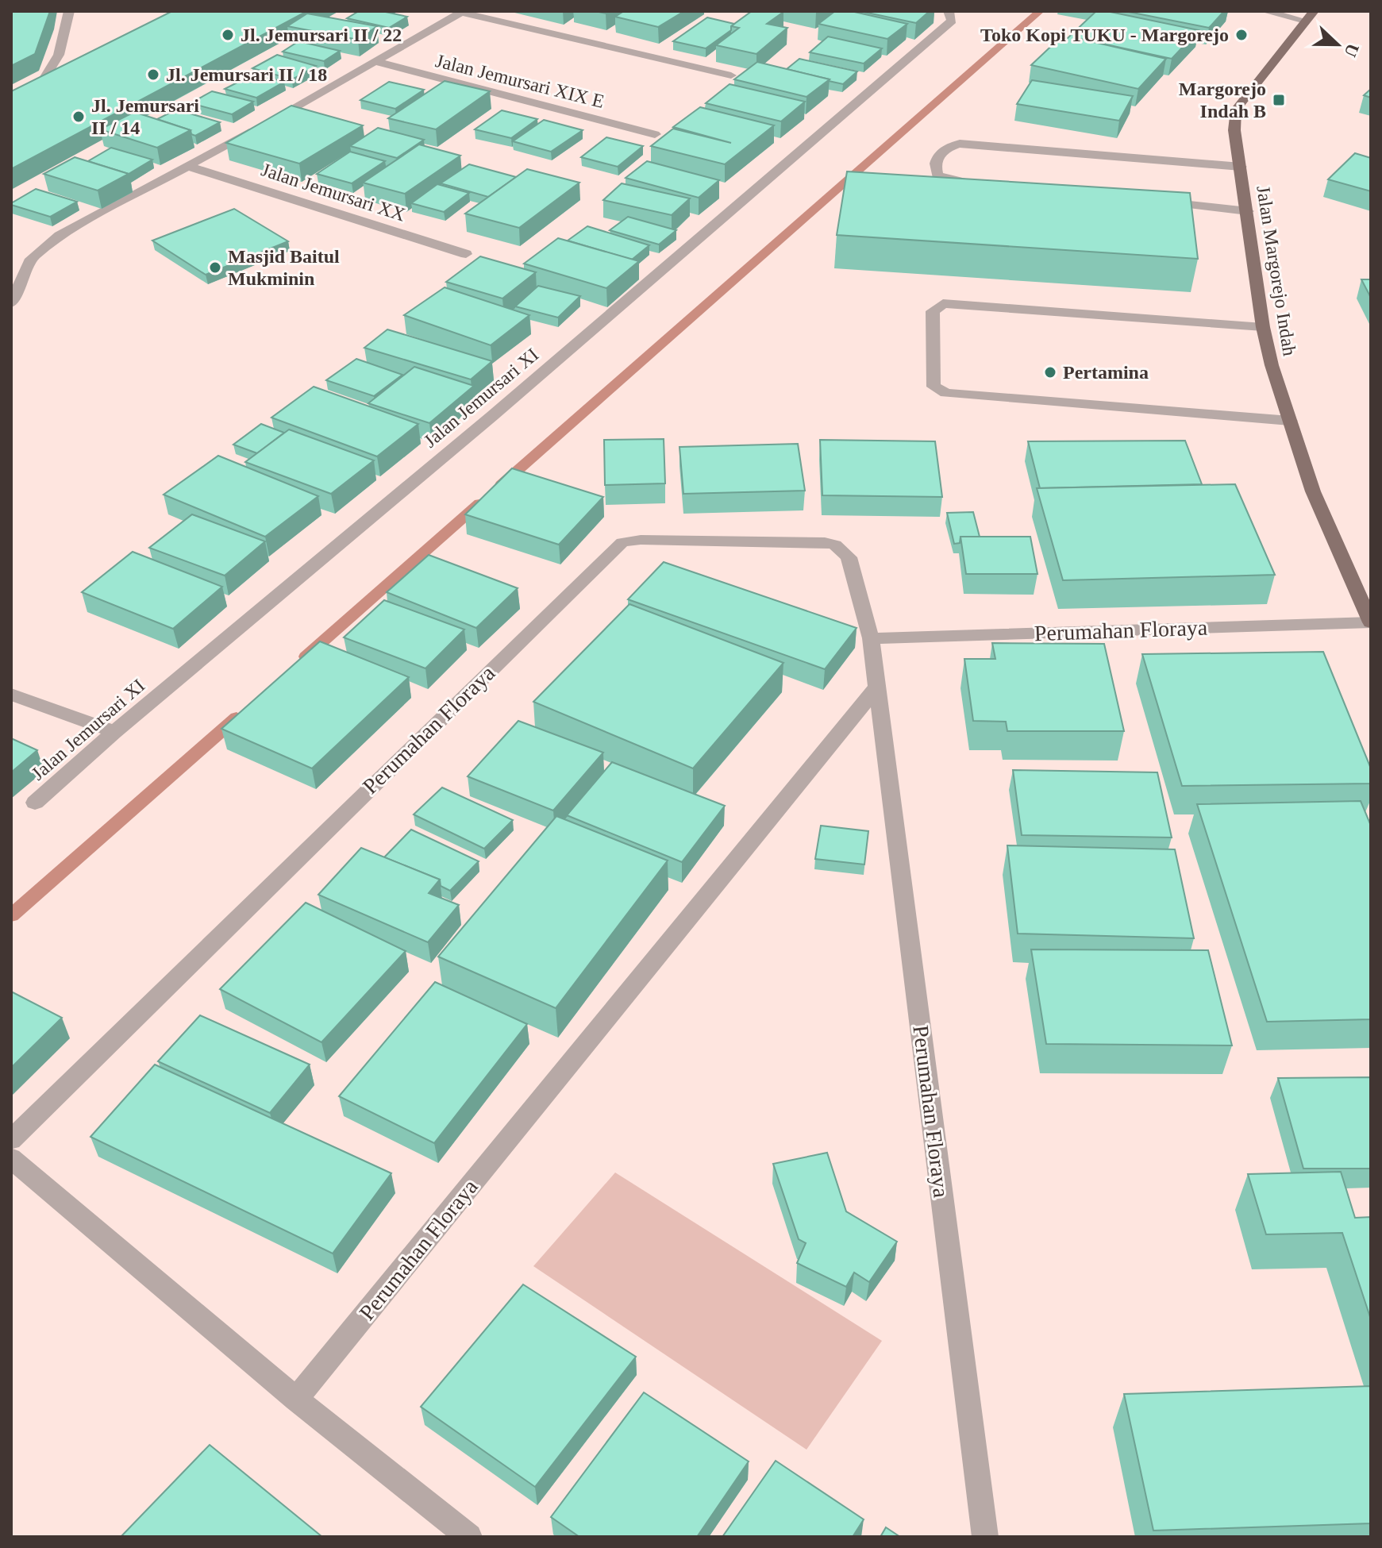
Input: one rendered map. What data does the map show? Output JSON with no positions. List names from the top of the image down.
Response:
{
  "streets": {
    "main road": ["Jalan Margorejo Indah"],
    "street": [
      "Jalan Jemursari XIX E",
      "Jalan Jemursari XX",
      "Jalan Jemursari XI",
      "Perumahan Floraya"
    ]
  },
  "crossings": [
    ["Jalan Margorejo Indah", "Perumahan Floraya"]
  ],
  "places": {
    "other": [
      "Jl. Jemursari II / 22",
      "Toko Kopi TUKU - Margorejo",
      "Jl. Jemursari II / 18",
      "Jl. Jemursari II / 14",
      "Masjid Baitul Mukminin",
      "Pertamina"
    ],
    "transit": ["Margorejo Indah B"]
  },
  "north": "right"
}
